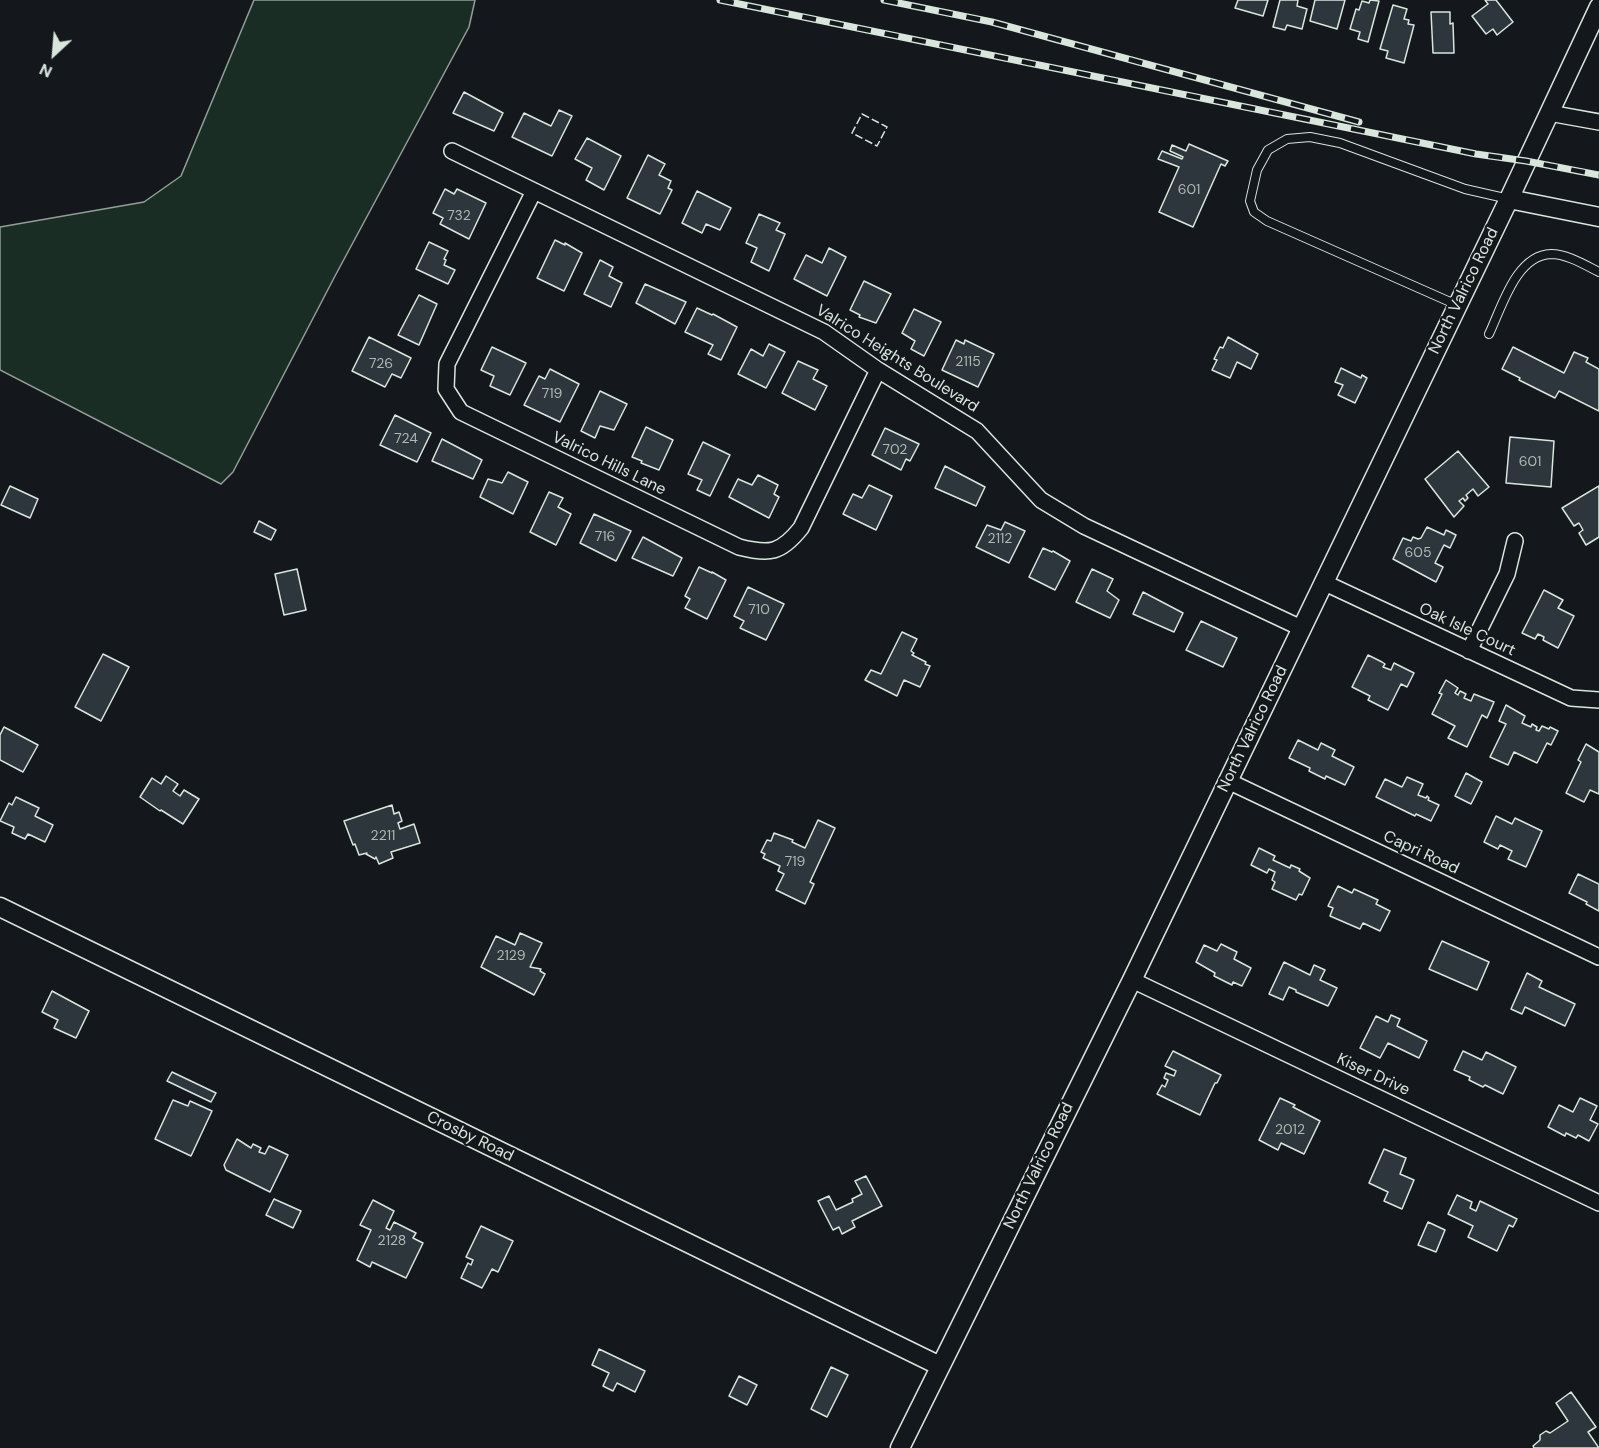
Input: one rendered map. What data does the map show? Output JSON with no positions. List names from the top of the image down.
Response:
{
  "streets": {
    "street": [
      "North Valrico Road",
      "Valrico Heights Boulevard",
      "Valrico Hills Lane",
      "Oak Isle Court",
      "Capri Road",
      "Kiser Drive",
      "Crosby Road"
    ]
  },
  "crossings": [
    ["North Valrico Road", "Valrico Heights Boulevard"],
    ["North Valrico Road", "Oak Isle Court"],
    ["North Valrico Road", "Capri Road"],
    ["North Valrico Road", "Kiser Drive"],
    ["North Valrico Road", "Crosby Road"],
    ["Valrico Heights Boulevard", "Valrico Hills Lane"]
  ],
  "house_numbers": [
    "601",
    "732",
    "2115",
    "726",
    "719",
    "724",
    "702",
    "601",
    "716",
    "2112",
    "605",
    "710",
    "2211",
    "719",
    "2129",
    "2012",
    "2128"
  ],
  "north": "bottom left"
}
